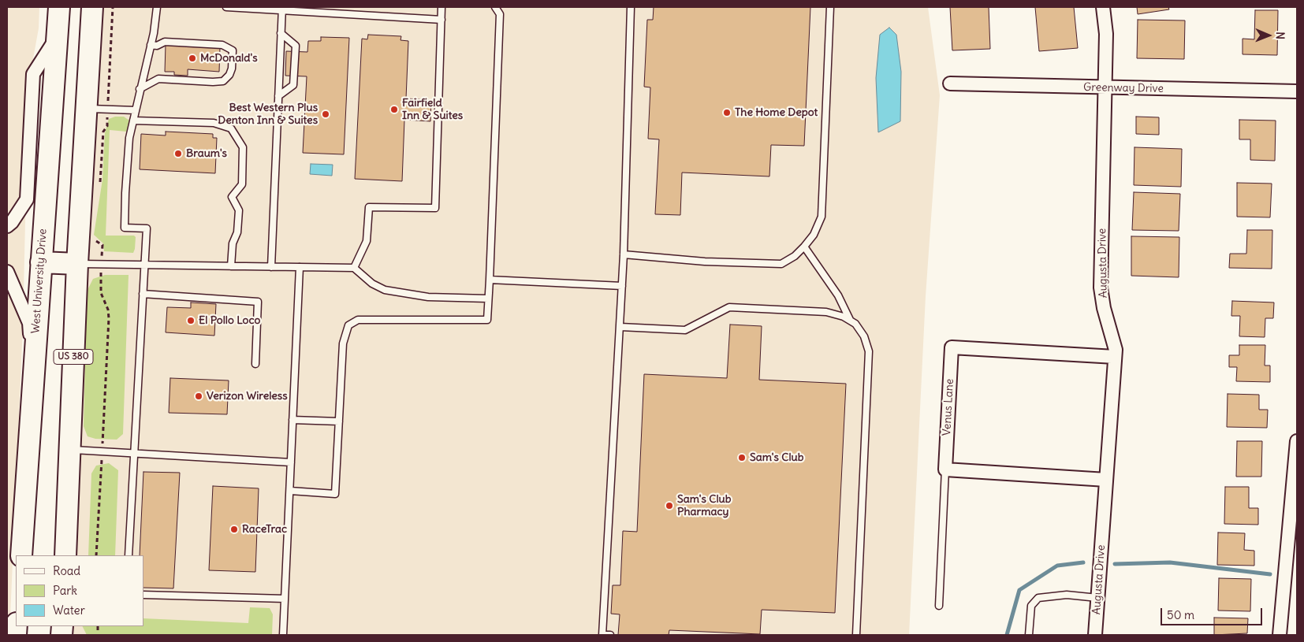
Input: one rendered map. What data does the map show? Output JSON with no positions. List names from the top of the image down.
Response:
{
  "streets": {
    "main road": ["West University Drive", "US 380"],
    "street": ["Greenway Drive", "Augusta Drive", "Venus Lane"]
  },
  "crossings": [
    ["Greenway Drive", "Augusta Drive"],
    ["Augusta Drive", "Venus Lane"]
  ],
  "places": [
    "McDonald's",
    "Fairfield Inn & Suites",
    "The Home Depot",
    "Best Western Plus Denton Inn & Suites",
    "Braum's",
    "El Pollo Loco",
    "Verizon Wireless",
    "Sam's Club",
    "Sam's Club Pharmacy",
    "RaceTrac"
  ],
  "legend": ["Road", "Park", "Water"],
  "scale_bar": "50 m",
  "north": "right"
}
